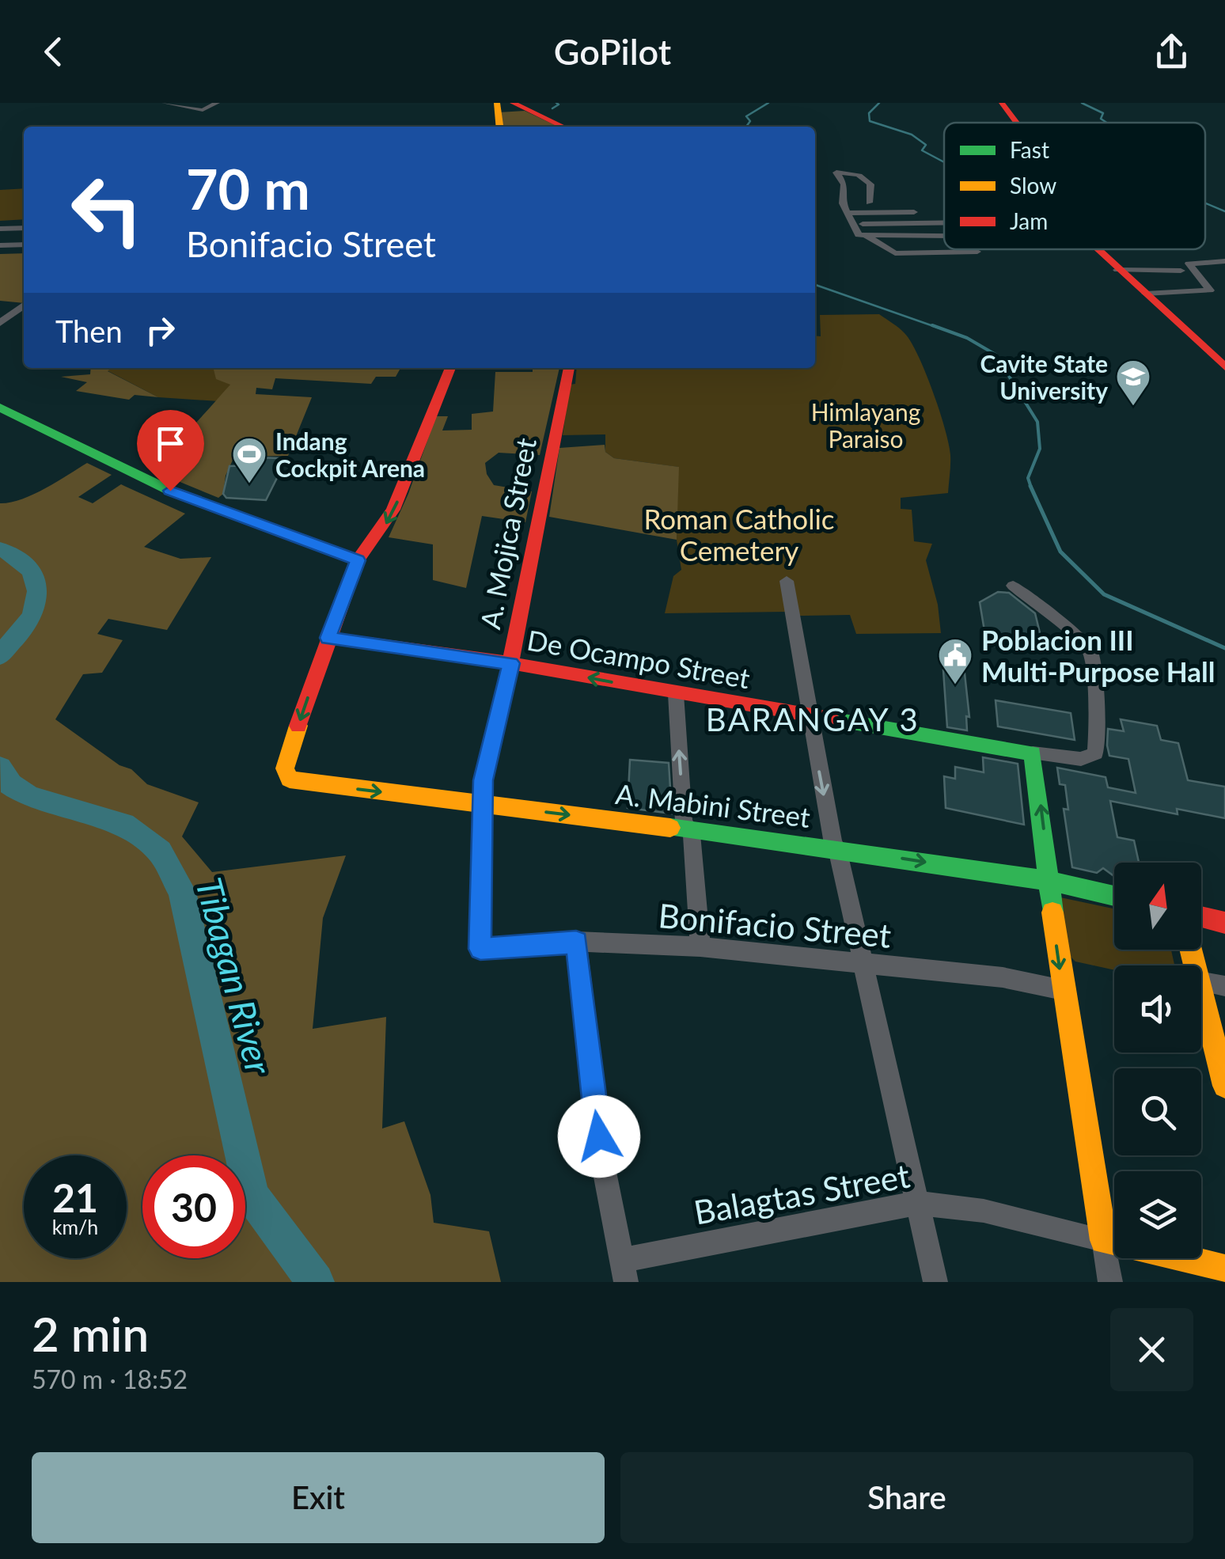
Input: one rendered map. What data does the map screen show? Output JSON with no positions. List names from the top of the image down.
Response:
{
  "streets": {
    "main road": [
      "A. Mojica Street",
      "De Ocampo Street",
      "A. Mabini Street",
      "Balagtas Street"
    ],
    "street": ["Bonifacio Street"]
  },
  "crossings": [
    ["A. Mojica Street", "De Ocampo Street"],
    ["A. Mojica Street", "A. Mabini Street"],
    ["A. Mojica Street", "Bonifacio Street"],
    ["De Ocampo Street", "A. Mabini Street"]
  ],
  "one_way": ["A. Mabini Street"],
  "districts": ["BARANGAY 3"],
  "water": ["Tibagan River"],
  "parks": ["Himlayang Paraiso", "Roman Catholic Cemetery"],
  "places": {
    "school or university": ["Cavite State University"],
    "sports": ["Indang Cockpit Arena"],
    "public building": ["Poblacion III Multi-Purpose Hall"]
  },
  "legend": ["Fast", "Slow", "Jam"],
  "north": "top",
  "page": {
    "header": "GoPilot",
    "turn": ["70 m", "Bonifacio Street"],
    "then": "Then",
    "speed": "21 km/h",
    "limit": "30",
    "heading": ["2 min", "570 m · 18:52"],
    "buttons": ["Exit", "Share"]
  }
}
